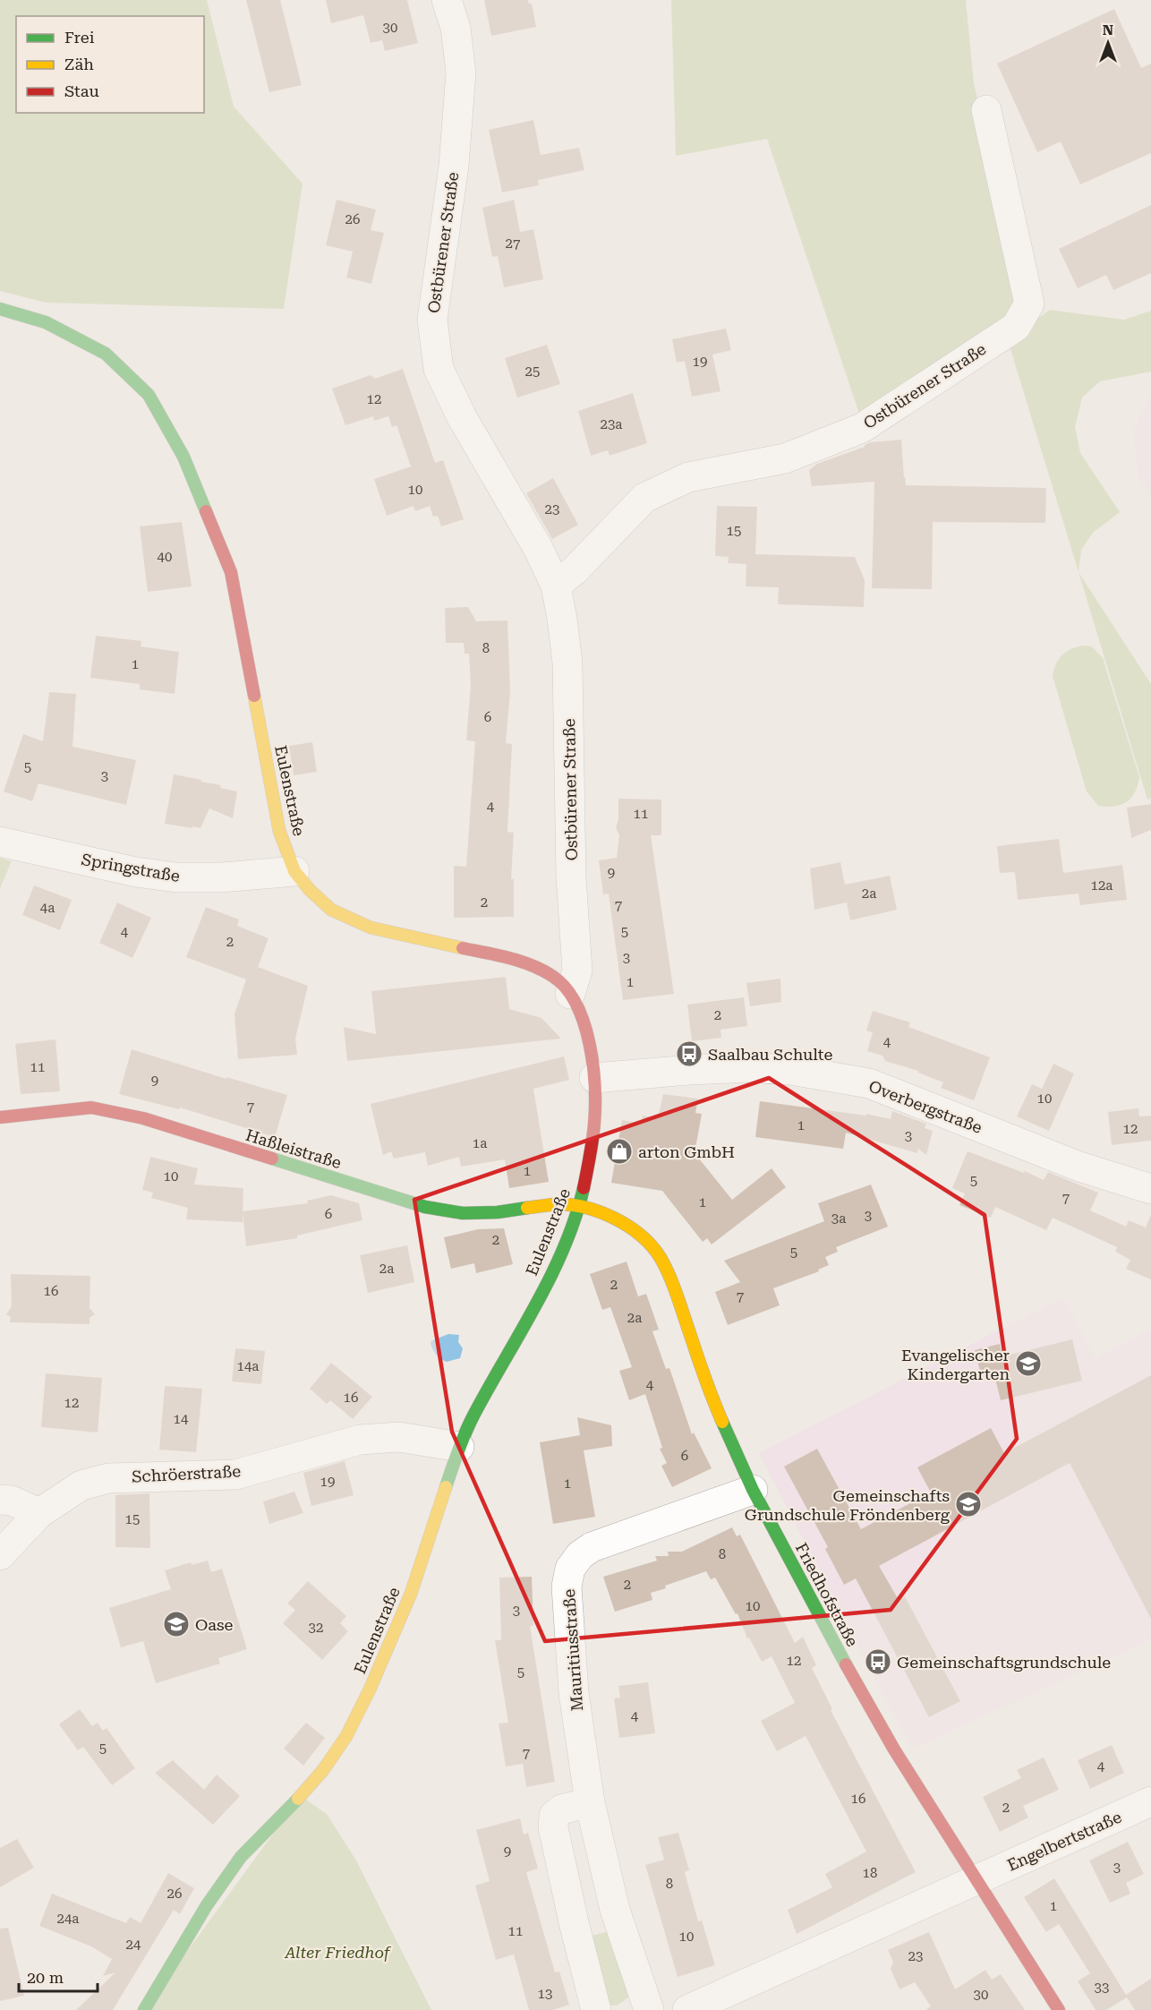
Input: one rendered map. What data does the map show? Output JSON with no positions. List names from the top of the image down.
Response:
{
  "streets": {
    "main road": ["Eulenstraße", "Haßleistraße", "Friedhofstraße"],
    "street": [
      "Ostbürener Straße",
      "Springstraße",
      "Overbergstraße",
      "Schröerstraße",
      "Mauritiusstraße",
      "Engelbertstraße"
    ]
  },
  "crossings": [
    ["Ostbürener Straße", "Eulenstraße"],
    ["Eulenstraße", "Springstraße"],
    ["Eulenstraße", "Overbergstraße"],
    ["Eulenstraße", "Haßleistraße"],
    ["Eulenstraße", "Schröerstraße"],
    ["Eulenstraße", "Friedhofstraße"],
    ["Haßleistraße", "Friedhofstraße"],
    ["Friedhofstraße", "Mauritiusstraße"],
    ["Friedhofstraße", "Engelbertstraße"]
  ],
  "parks": ["Alter Friedhof"],
  "places": {
    "bus stop": ["Saalbau Schulte", "Gemeinschaftsgrundschule"],
    "shop": ["arton GmbH"],
    "school or university": ["Evangelischer Kindergarten", "Gemeinschafts Grundschule Fröndenberg", "Oase"]
  },
  "house_numbers": [
    "30",
    "26",
    "27",
    "19",
    "25",
    "12",
    "23a",
    "10",
    "23",
    "15",
    "40",
    "8",
    "1",
    "6",
    "5",
    "3",
    "4",
    "11",
    "9",
    "12a",
    "2a",
    "2",
    "7",
    "4a",
    "4",
    "5",
    "2",
    "3",
    "1",
    "2",
    "4",
    "11",
    "9",
    "10",
    "7",
    "1",
    "12",
    "3",
    "1a",
    "1",
    "10",
    "5",
    "7",
    "1",
    "6",
    "3",
    "3a",
    "2",
    "5",
    "2a",
    "2",
    "16",
    "7",
    "2a",
    "14a",
    "4",
    "16",
    "12",
    "14",
    "6",
    "19",
    "1",
    "15",
    "8",
    "2",
    "10",
    "3",
    "32",
    "12",
    "5",
    "4",
    "5",
    "7",
    "4",
    "16",
    "2",
    "9",
    "3",
    "18",
    "8",
    "26",
    "1",
    "24a",
    "11",
    "10",
    "24",
    "23",
    "33",
    "13",
    "30"
  ],
  "legend": ["Frei", "Zäh", "Stau"],
  "scale_bar": "20 m",
  "north": "top"
}
